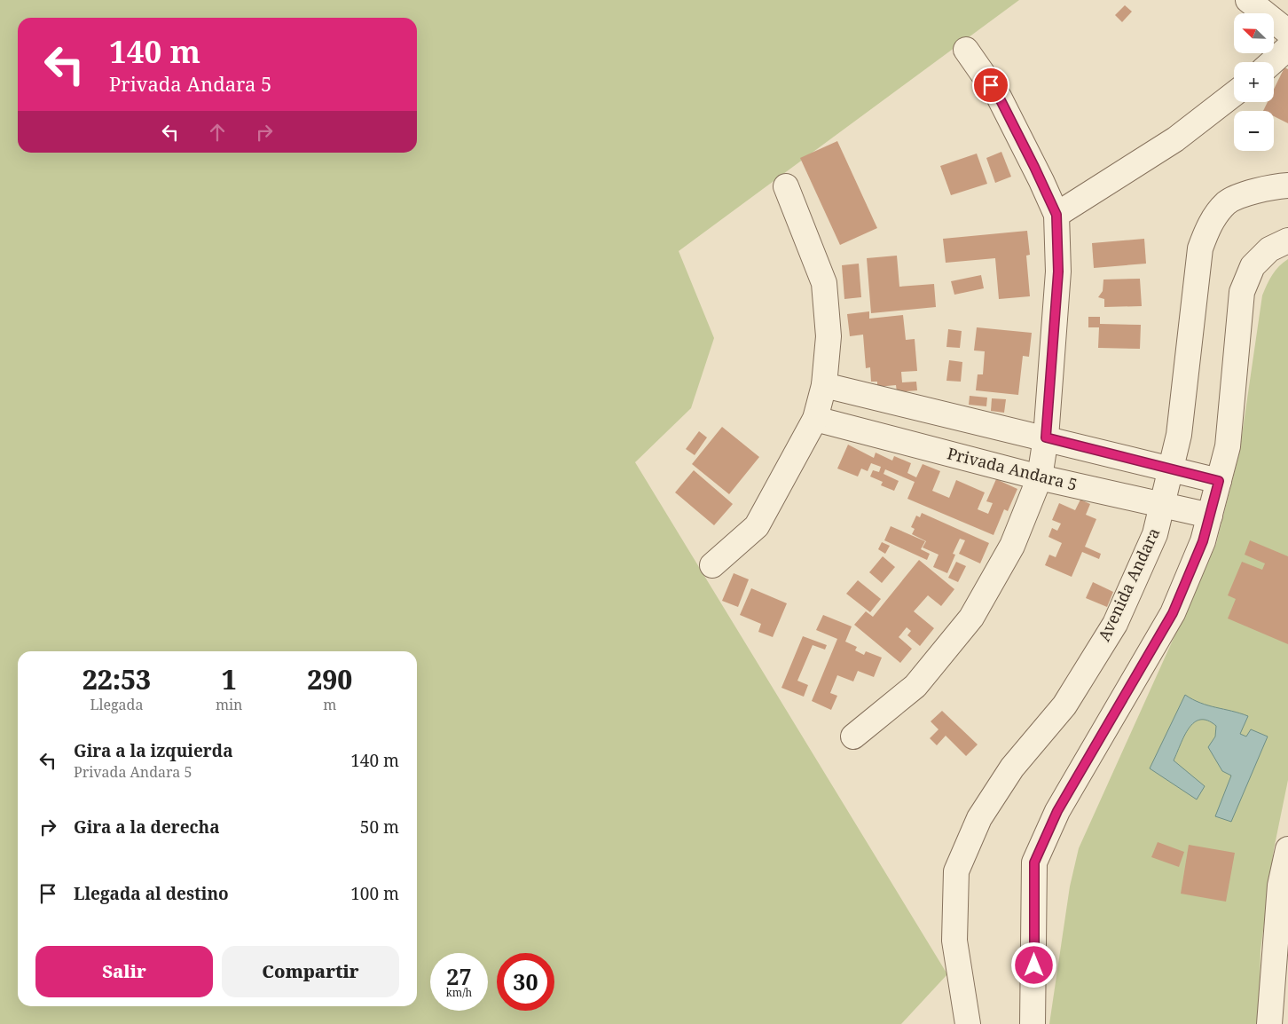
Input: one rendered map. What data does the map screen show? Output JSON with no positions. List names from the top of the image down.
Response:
{
  "streets": {
    "street": ["Privada Andara 5", "Avenida Andara"]
  },
  "crossings": [
    ["Privada Andara 5", "Avenida Andara"]
  ],
  "north": "top left",
  "page": {
    "map_buttons": ["+", "−"],
    "turn": ["140 m", "Privada Andara 5"],
    "eta": [
      "22:53",
      "Llegada",
      "1",
      "min",
      "290",
      "m"
    ],
    "list": [
      {
        "name": "Gira a la izquierda",
        "note": "Privada Andara 5",
        "value": "140 m"
      },
      {
        "name": "Gira a la derecha",
        "value": "50 m"
      },
      {
        "name": "Llegada al destino",
        "value": "100 m"
      }
    ],
    "buttons": ["Salir", "Compartir"],
    "speed": "27 km/h",
    "limit": "30"
  }
}
